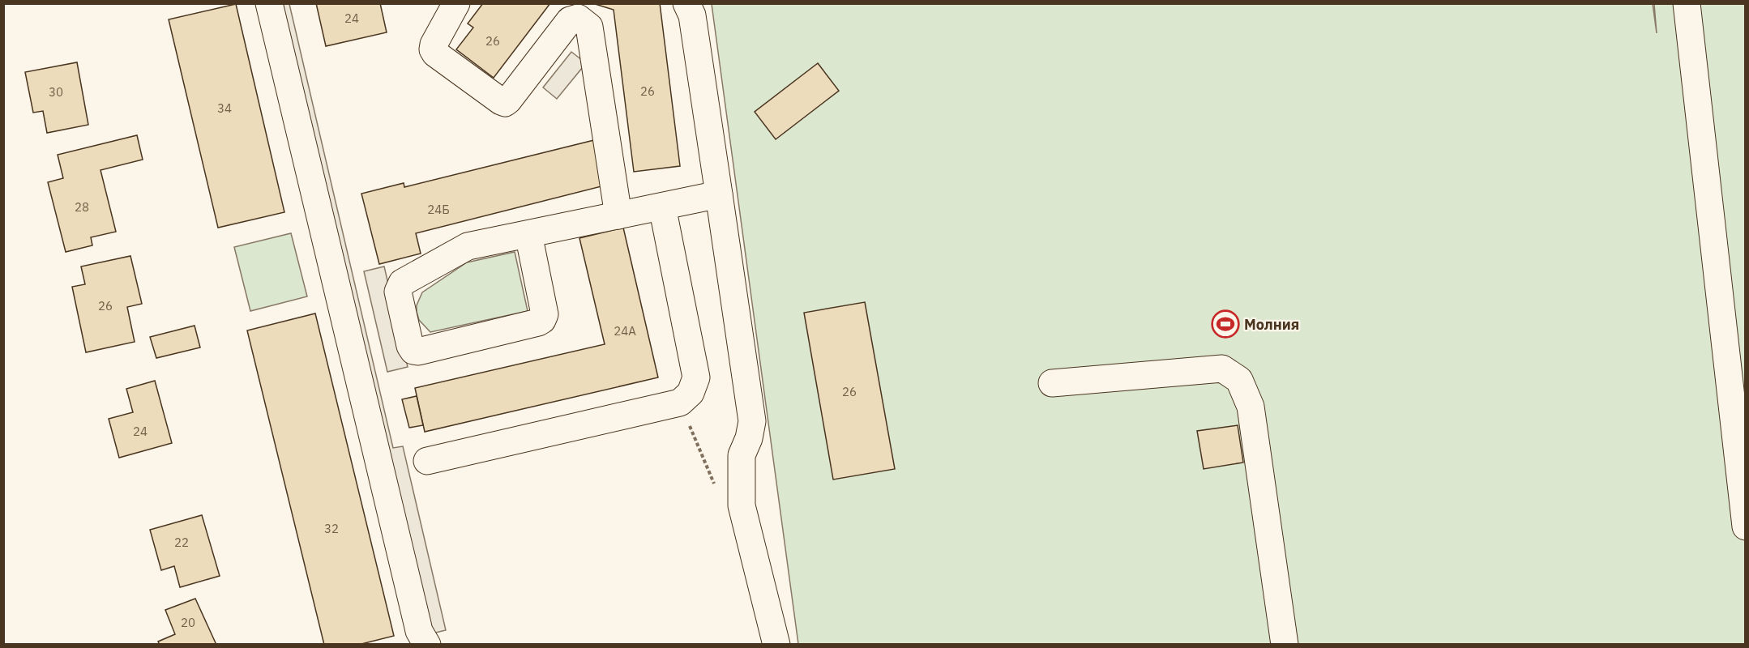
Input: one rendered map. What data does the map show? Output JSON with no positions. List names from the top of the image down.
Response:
{
  "places": {
    "sports": ["Молния"]
  },
  "house_numbers": [
    "24",
    "26",
    "26",
    "30",
    "34",
    "28",
    "24Б",
    "26",
    "24А",
    "26",
    "24",
    "32",
    "22",
    "20"
  ]
}
